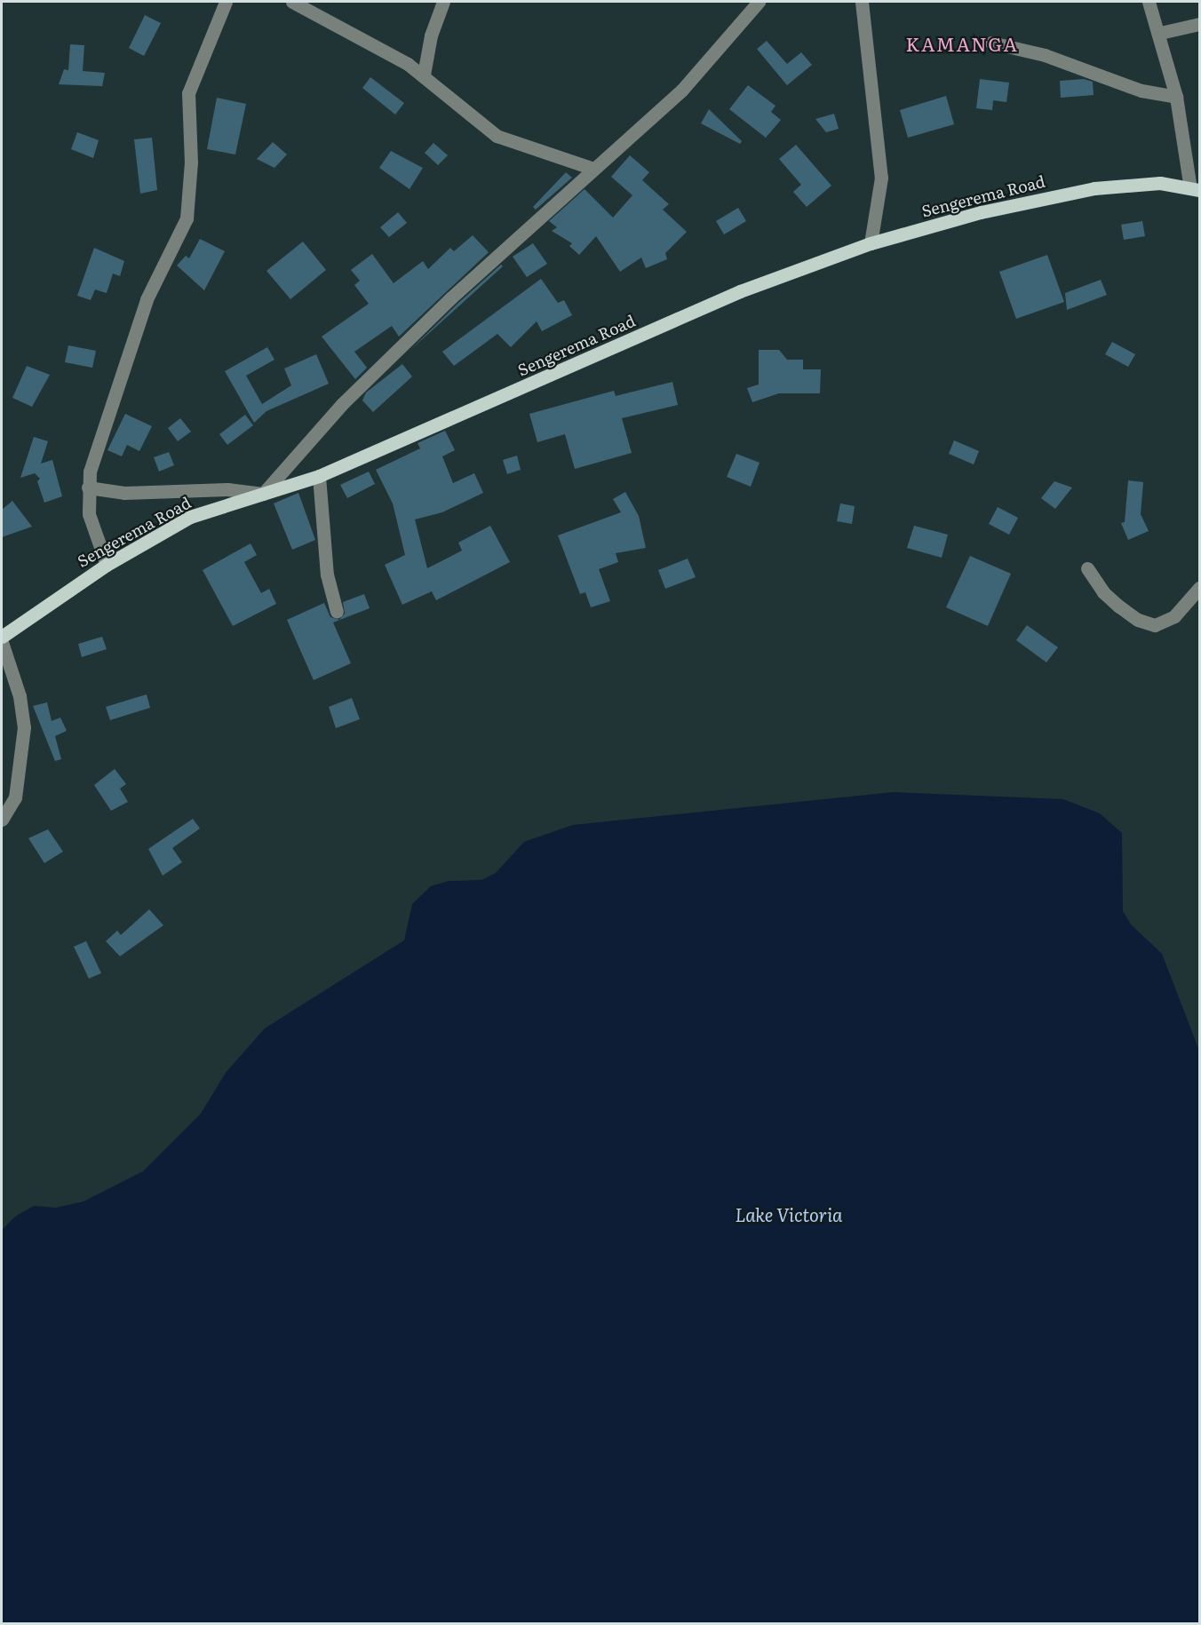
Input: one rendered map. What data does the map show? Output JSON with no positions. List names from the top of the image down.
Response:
{
  "streets": {
    "main road": ["Sengerema Road"]
  },
  "districts": ["KAMANGA"],
  "water": ["Lake Victoria"]
}
